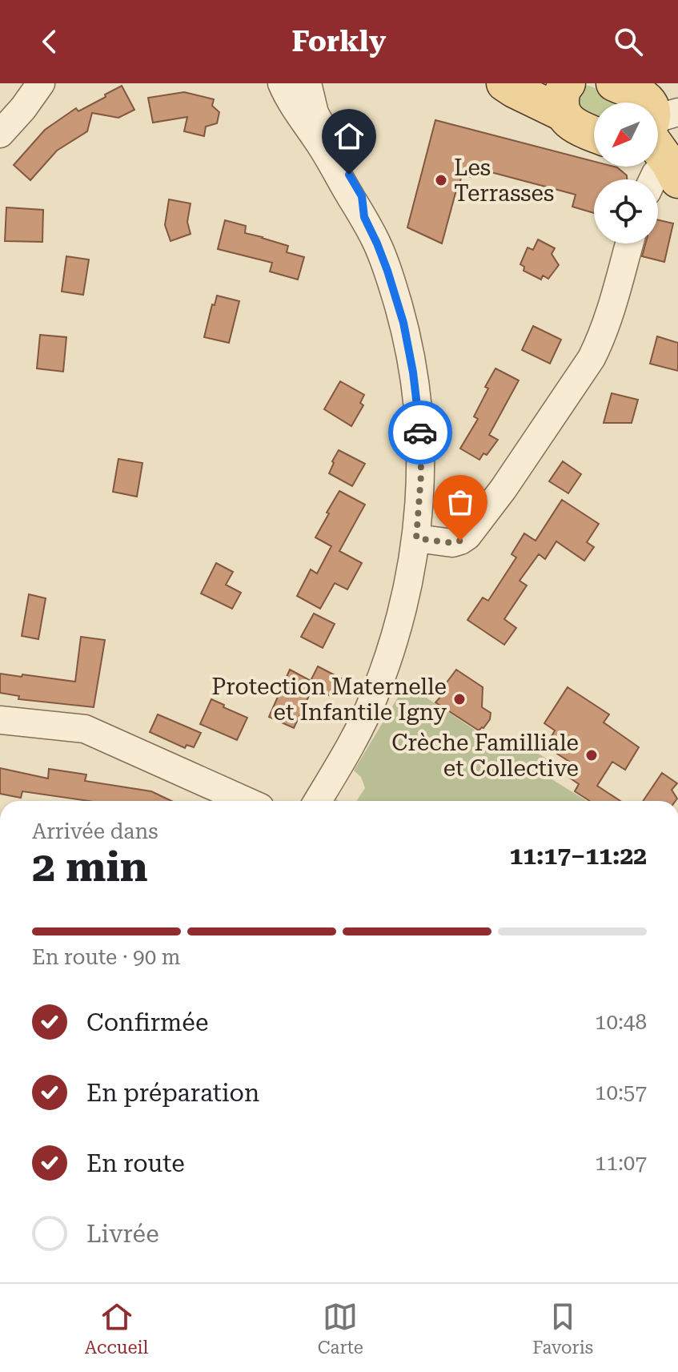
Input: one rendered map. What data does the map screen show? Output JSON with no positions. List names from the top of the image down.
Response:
{
  "places": ["Les Terrasses", "Protection Maternelle et Infantile Igny", "Crèche Familliale et Collective"],
  "north": "bottom left",
  "page": {
    "header": "Forkly",
    "heading": ["2 min", "Arrivée dans", "11:17–11:22"],
    "bar": "En route · 90 m",
    "list": [
      ["Confirmée", "10:48"],
      ["En préparation", "10:57"],
      ["En route", "11:07"],
      "Livrée"
    ],
    "tabs": ["Accueil", "Carte", "Favoris"]
  }
}
